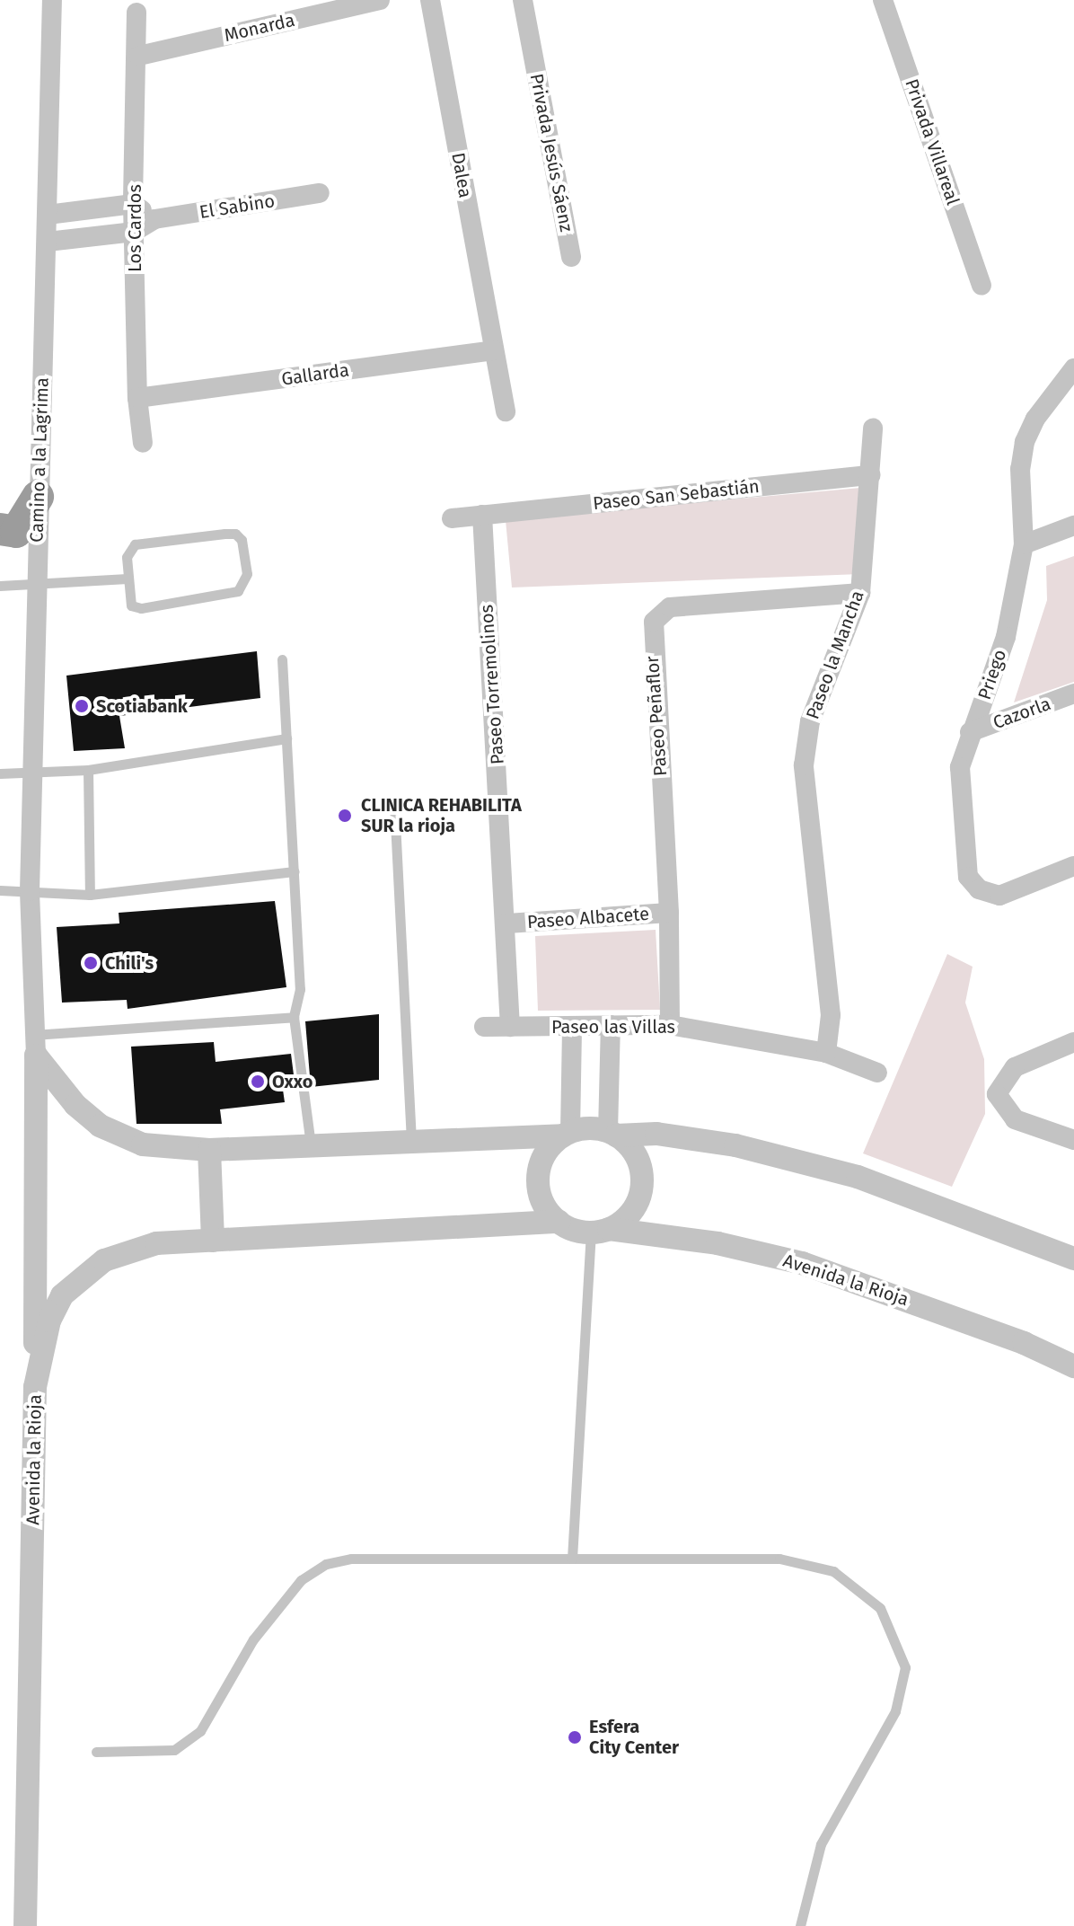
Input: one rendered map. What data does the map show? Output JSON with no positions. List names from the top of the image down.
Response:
{
  "streets": {
    "street": [
      "Monarda",
      "Privada Villareal",
      "Privada Jesús Sáenz",
      "Dalea",
      "El Sabino",
      "Los Cardos",
      "Gallarda",
      "Camino a la Lagrima",
      "Paseo San Sebastián",
      "Paseo la Mancha",
      "Priego",
      "Paseo Torremolinos",
      "Cazorla",
      "Paseo Peñaflor",
      "Paseo Albacete",
      "Paseo las Villas",
      "Avenida la Rioja"
    ]
  },
  "crossings": [
    ["Monarda", "Los Cardos"],
    ["Dalea", "Gallarda"],
    ["El Sabino", "Los Cardos"],
    ["El Sabino", "Camino a la Lagrima"],
    ["Los Cardos", "Gallarda"],
    ["Paseo San Sebastián", "Paseo la Mancha"],
    ["Paseo San Sebastián", "Paseo Torremolinos"],
    ["Paseo la Mancha", "Paseo Peñaflor"],
    ["Paseo la Mancha", "Paseo las Villas"],
    ["Priego", "Cazorla"],
    ["Paseo Torremolinos", "Paseo Albacete"],
    ["Paseo Torremolinos", "Paseo las Villas"],
    ["Paseo Peñaflor", "Paseo Albacete"],
    ["Paseo Peñaflor", "Paseo las Villas"]
  ],
  "places": [
    "Scotiabank",
    "CLINICA REHABILITA SUR la rioja",
    "Chili's",
    "Oxxo",
    "Esfera City Center"
  ]
}
